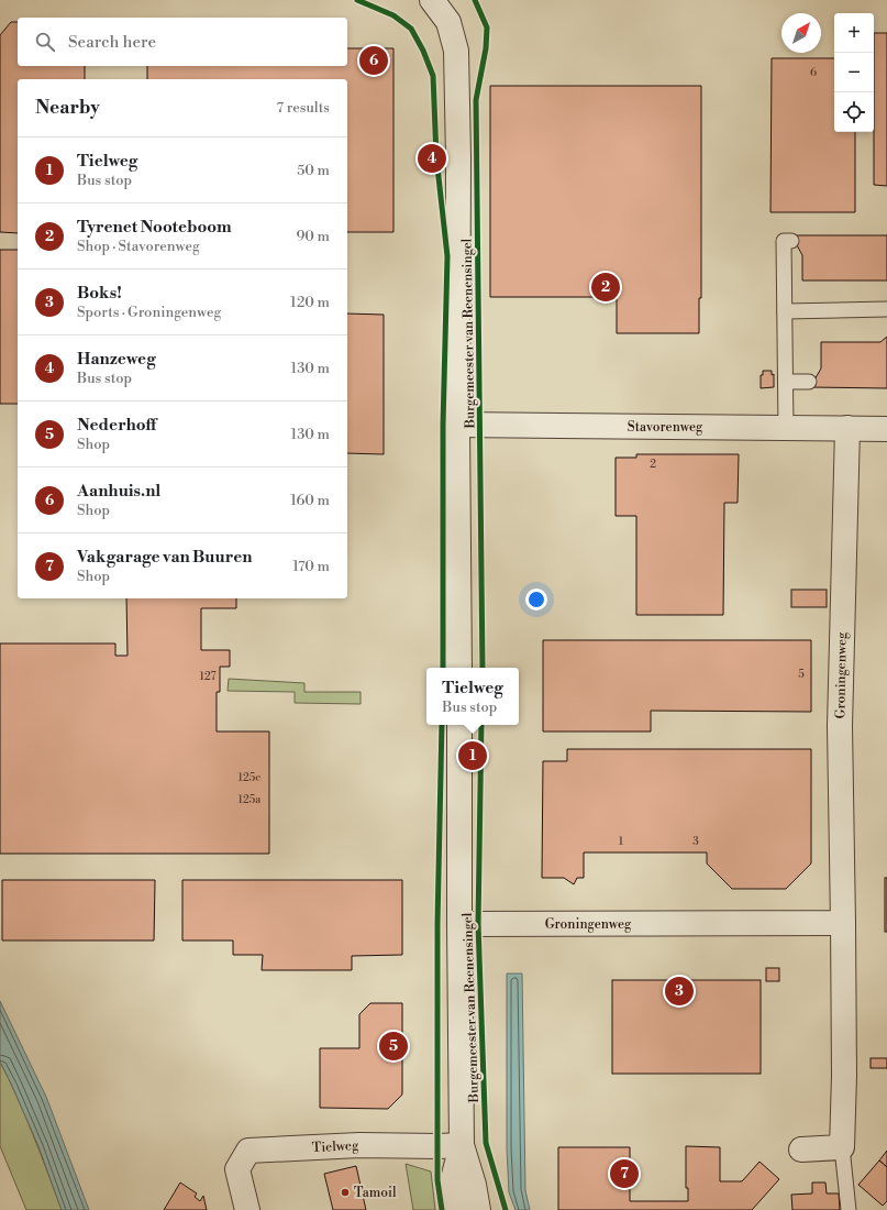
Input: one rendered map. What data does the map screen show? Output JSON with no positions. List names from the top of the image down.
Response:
{
  "streets": {
    "street": [
      "Burgemeester van Reenensingel",
      "Stavorenweg",
      "Groningenweg",
      "Tielweg"
    ]
  },
  "crossings": [
    ["Burgemeester van Reenensingel", "Stavorenweg"],
    ["Burgemeester van Reenensingel", "Groningenweg"],
    ["Burgemeester van Reenensingel", "Tielweg"],
    ["Stavorenweg", "Groningenweg"]
  ],
  "places": ["Tamoil"],
  "house_numbers": [
    "6",
    "2",
    "5",
    "127",
    "125c",
    "125a",
    "1",
    "3"
  ],
  "north": "top right",
  "page": {
    "map_buttons": ["+", "−"],
    "search": "Search here",
    "pins": [
      "6",
      "4",
      "2",
      "1",
      "3",
      "5",
      "7"
    ],
    "heading": ["Nearby", "7 results"],
    "list": [
      {
        "mark": "1",
        "name": "Tielweg",
        "note": "Bus stop",
        "value": "50 m"
      },
      {
        "mark": "2",
        "name": "Tyrenet Nooteboom",
        "note": "Shop · Stavorenweg",
        "value": "90 m"
      },
      {
        "mark": "3",
        "name": "Boks!",
        "note": "Sports · Groningenweg",
        "value": "120 m"
      },
      {
        "mark": "4",
        "name": "Hanzeweg",
        "note": "Bus stop",
        "value": "130 m"
      },
      {
        "mark": "5",
        "name": "Nederhoff",
        "note": "Shop",
        "value": "130 m"
      },
      {
        "mark": "6",
        "name": "Aanhuis.nl",
        "note": "Shop",
        "value": "160 m"
      },
      {
        "mark": "7",
        "name": "Vakgarage van Buuren",
        "note": "Shop",
        "value": "170 m"
      }
    ],
    "popup": ["Tielweg", "Bus stop"]
  }
}
